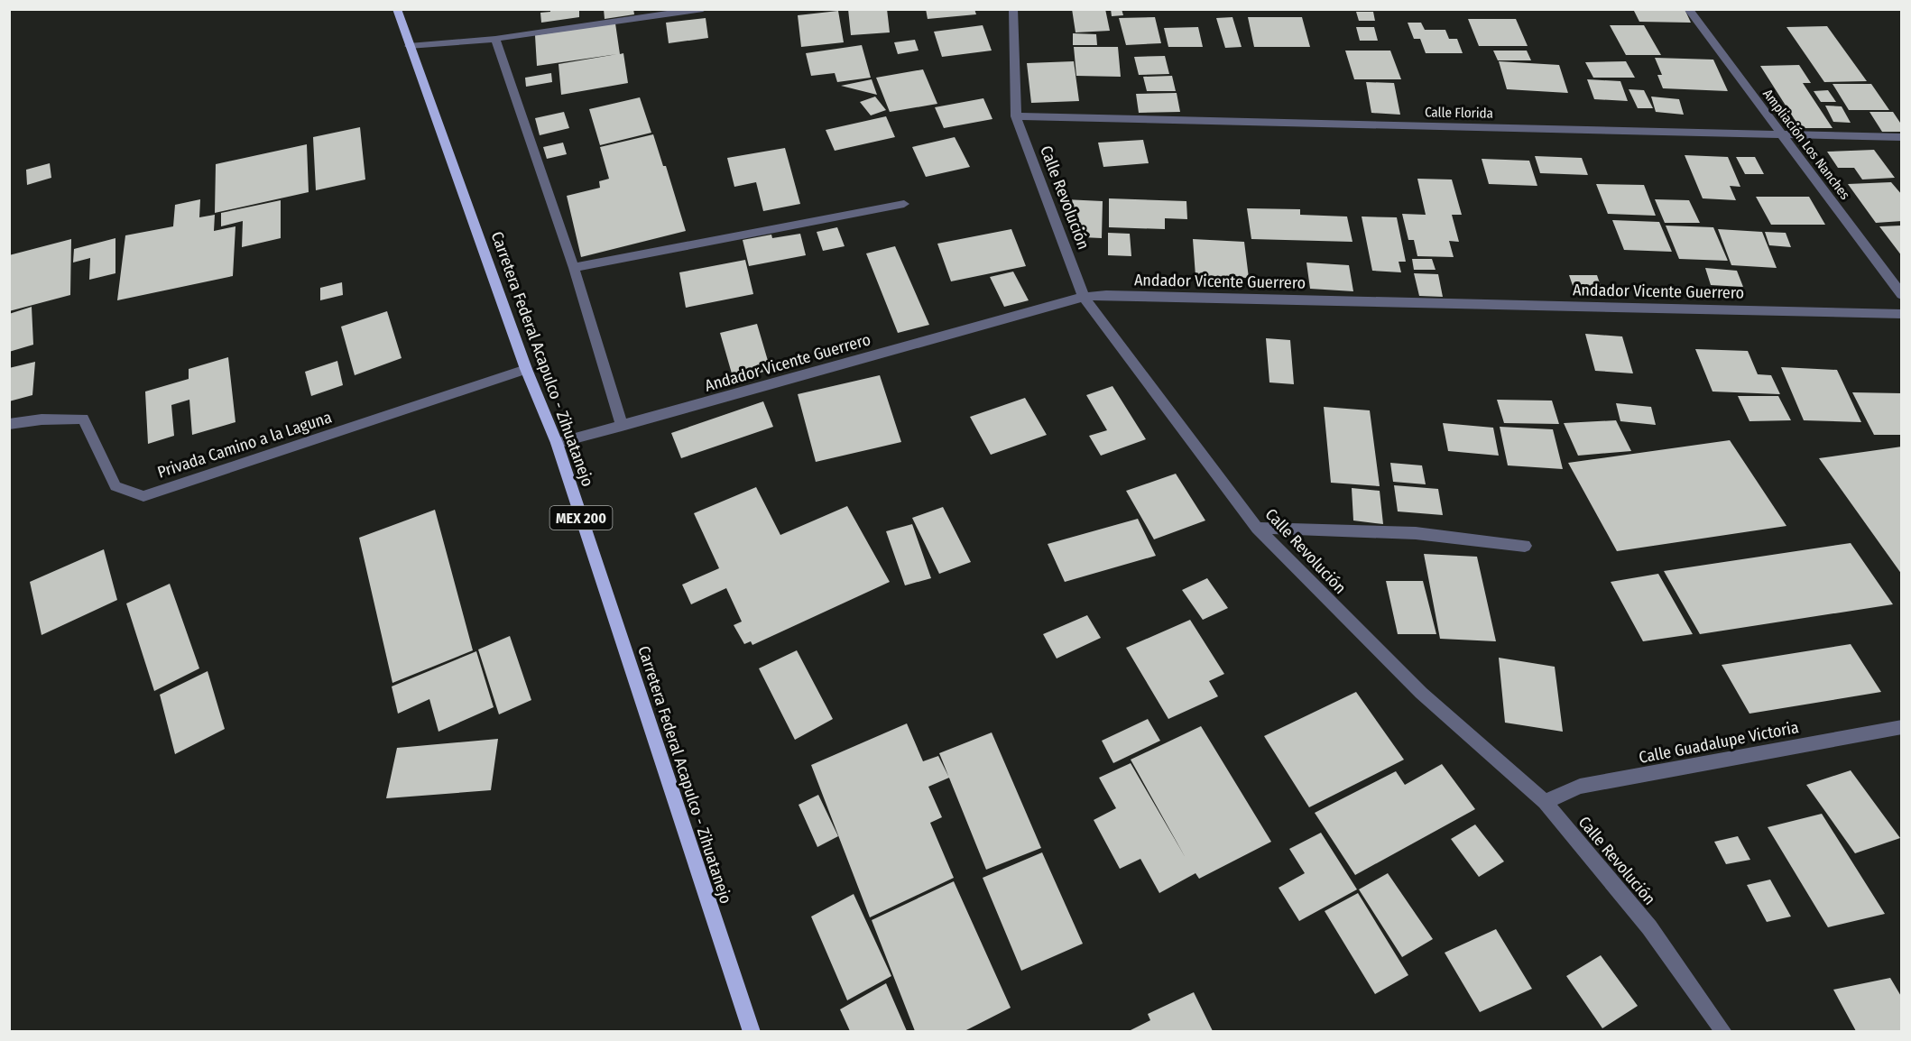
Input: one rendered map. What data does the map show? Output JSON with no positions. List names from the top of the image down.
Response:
{
  "streets": {
    "main road": ["Carretera Federal Acapulco - Zihuatanejo", "MEX 200"],
    "street": [
      "Calle Florida",
      "Ampliación Los Nanches",
      "Calle Revolución",
      "Andador Vicente Guerrero",
      "Privada Camino a la Laguna",
      "Calle Guadalupe Victoria"
    ]
  },
  "crossings": [
    ["Calle Florida", "Ampliación Los Nanches"],
    ["Calle Florida", "Calle Revolución"],
    ["Calle Revolución", "Andador Vicente Guerrero"],
    ["Calle Revolución", "Calle Guadalupe Victoria"],
    ["Andador Vicente Guerrero", "Carretera Federal Acapulco - Zihuatanejo"],
    ["Carretera Federal Acapulco - Zihuatanejo", "Privada Camino a la Laguna"]
  ]
}
